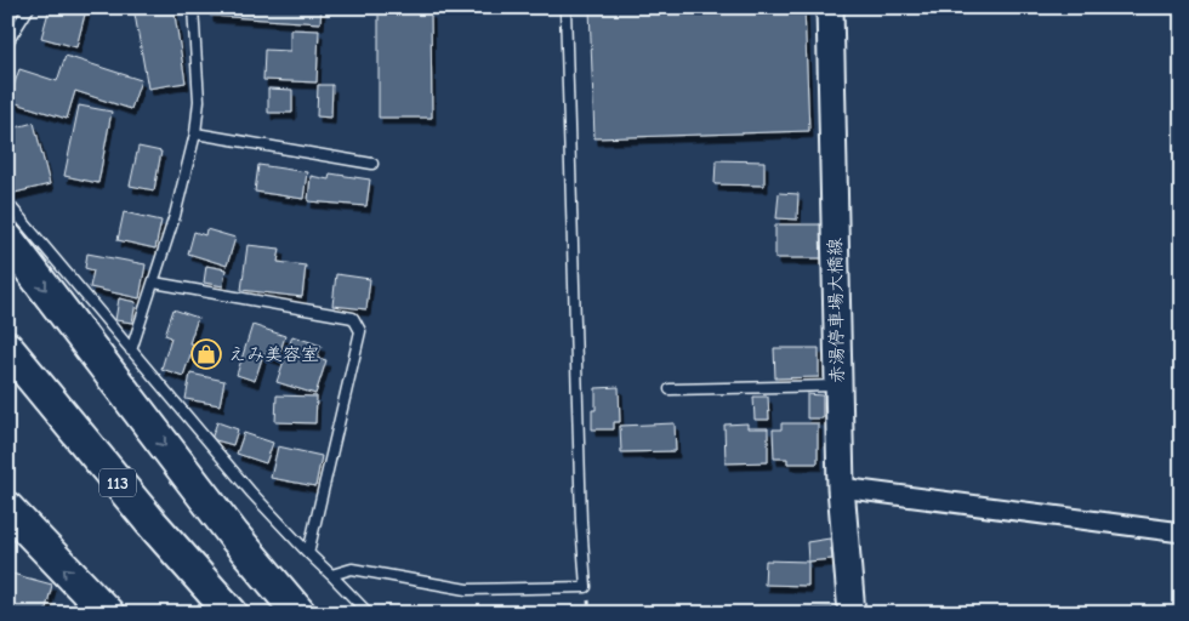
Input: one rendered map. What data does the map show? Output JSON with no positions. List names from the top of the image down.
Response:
{
  "streets": {
    "highway": ["113"],
    "main road": ["赤湯停車場大橋線"]
  },
  "places": {
    "shop": ["えみ美容室"]
  }
}
